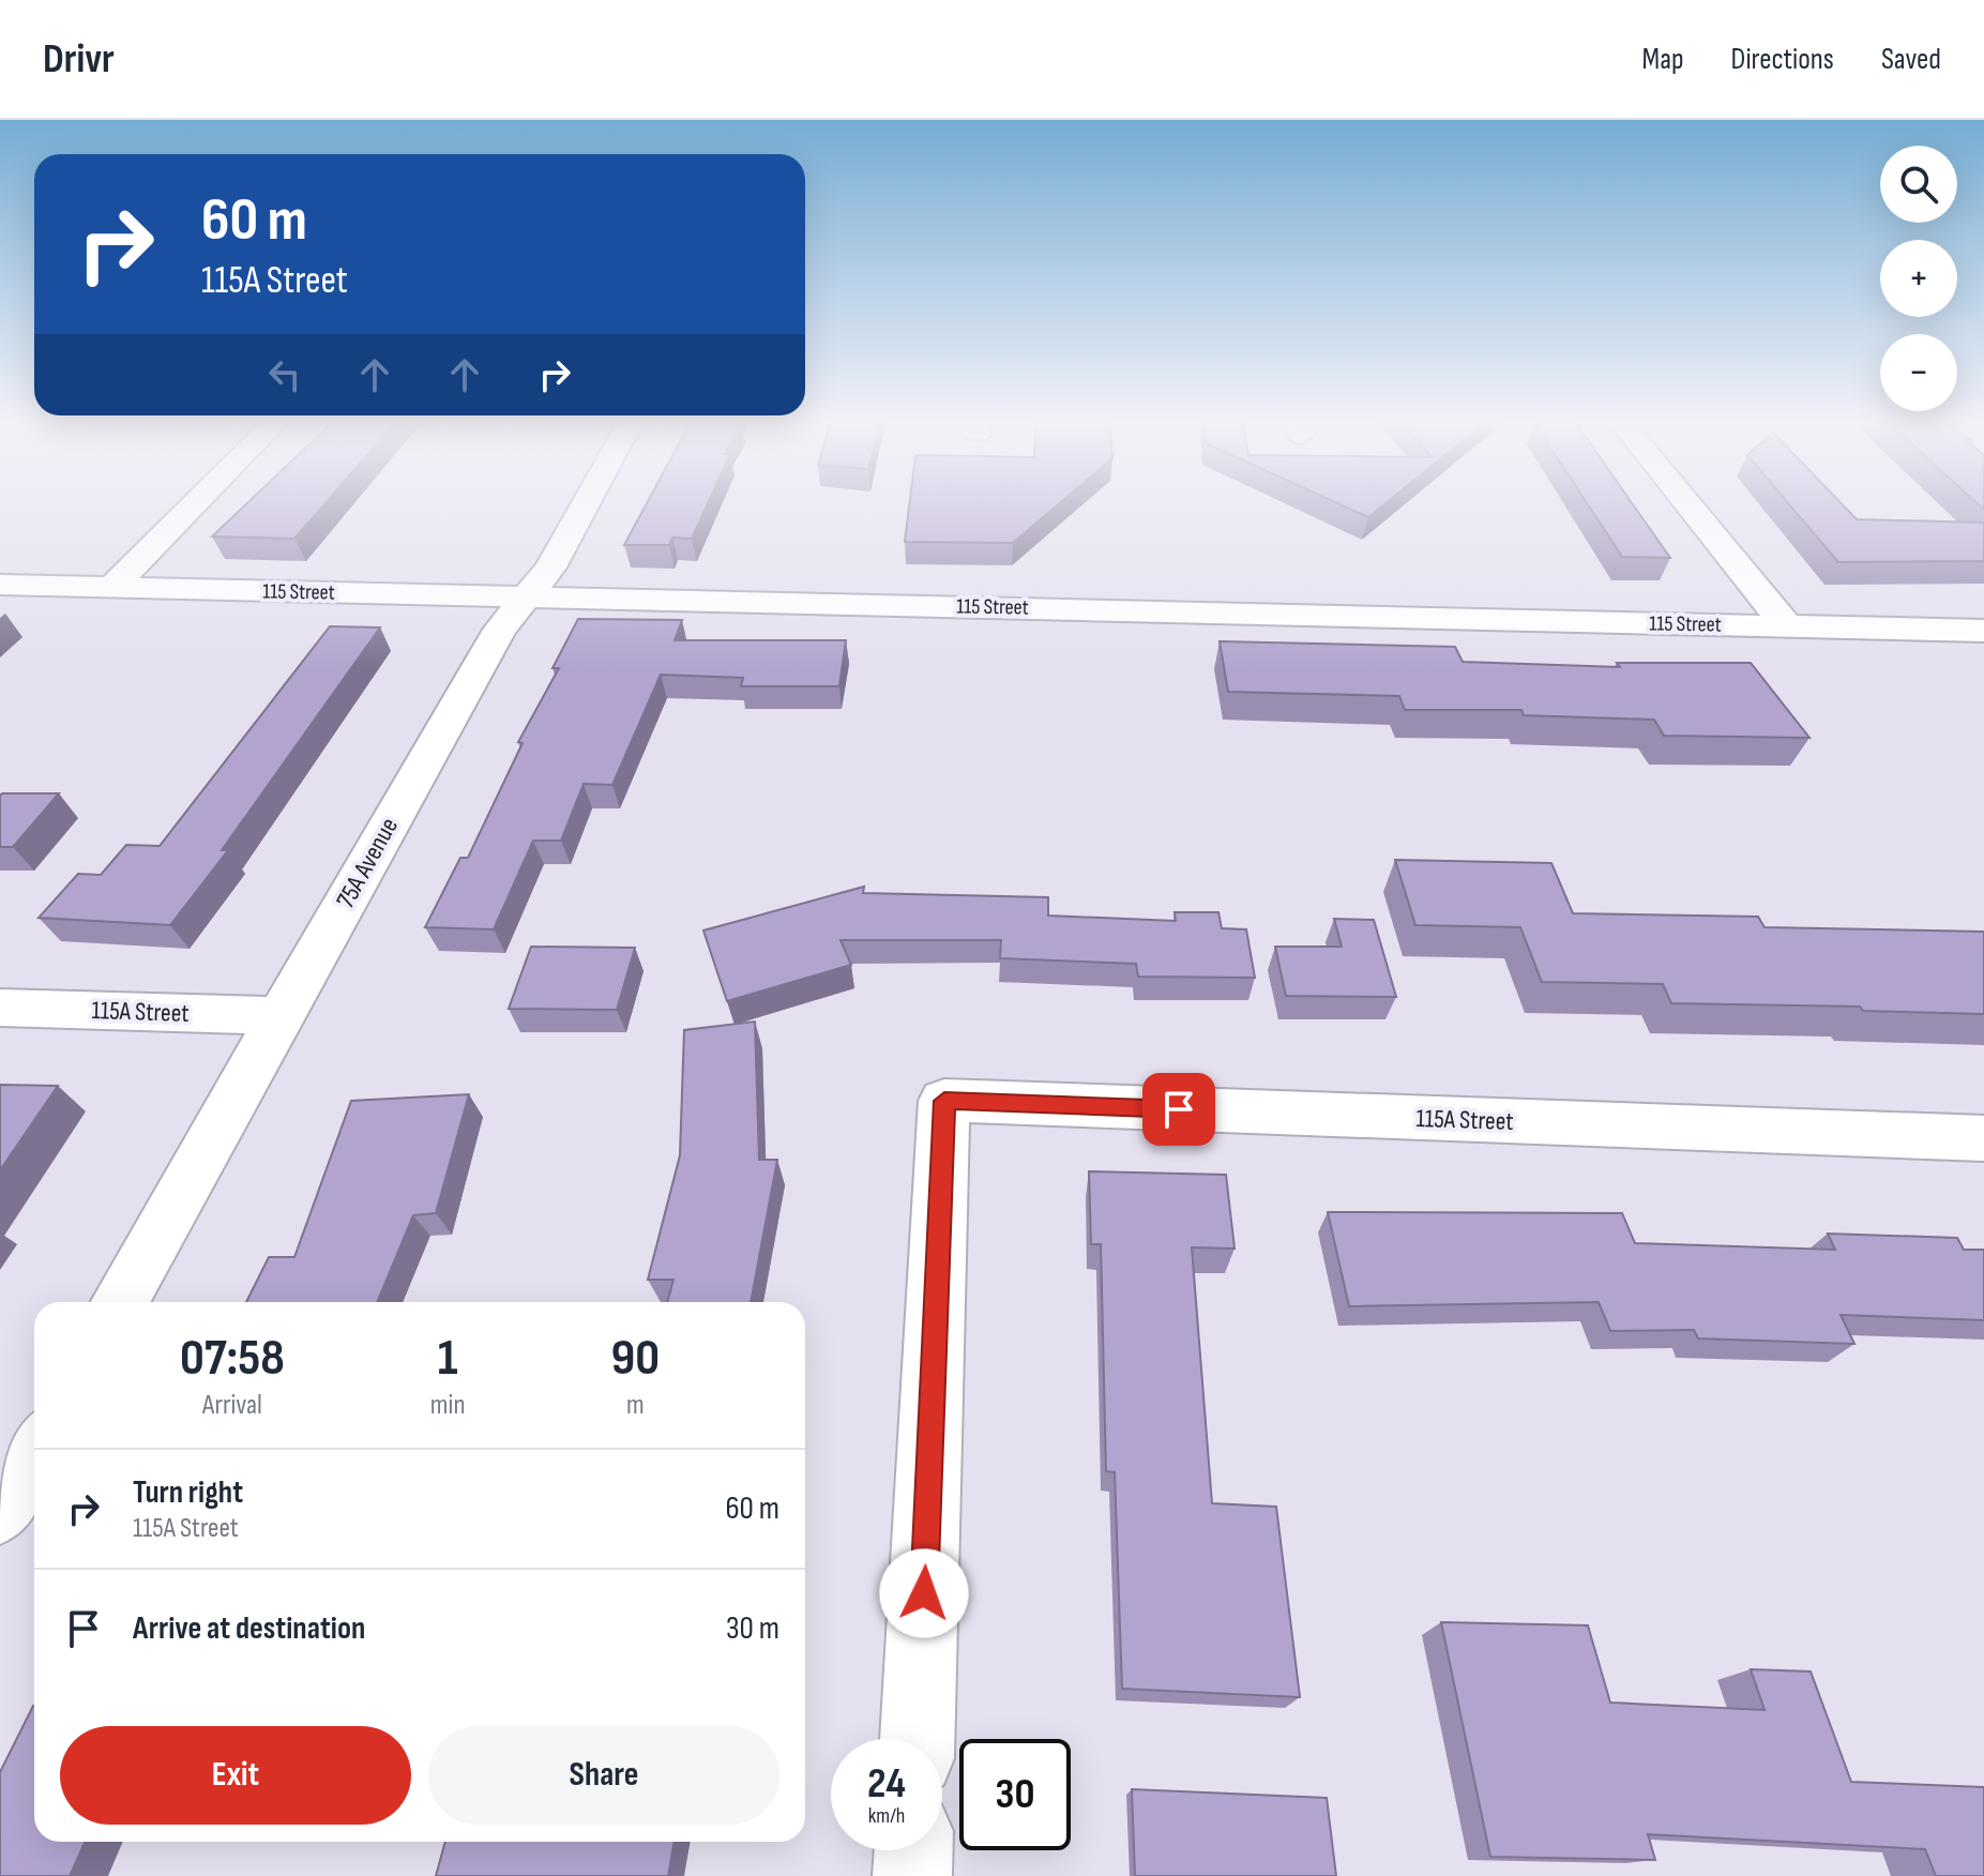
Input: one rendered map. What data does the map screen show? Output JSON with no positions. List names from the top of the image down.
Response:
{
  "streets": {
    "street": ["115 Street", "75A Avenue", "115A Street"]
  },
  "crossings": [
    ["115 Street", "75A Avenue"],
    ["75A Avenue", "115A Street"]
  ],
  "page": {
    "header": "Drivr",
    "nav": ["Map", "Directions", "Saved"],
    "map_buttons": ["+", "−"],
    "turn": ["60 m", "115A Street"],
    "eta": [
      "07:58",
      "Arrival",
      "1",
      "min",
      "90",
      "m"
    ],
    "list": [
      {
        "name": "Turn right",
        "note": "115A Street",
        "value": "60 m"
      },
      {
        "name": "Arrive at destination",
        "value": "30 m"
      }
    ],
    "buttons": ["Exit", "Share"],
    "speed": "24 km/h",
    "limit": "30"
  }
}
